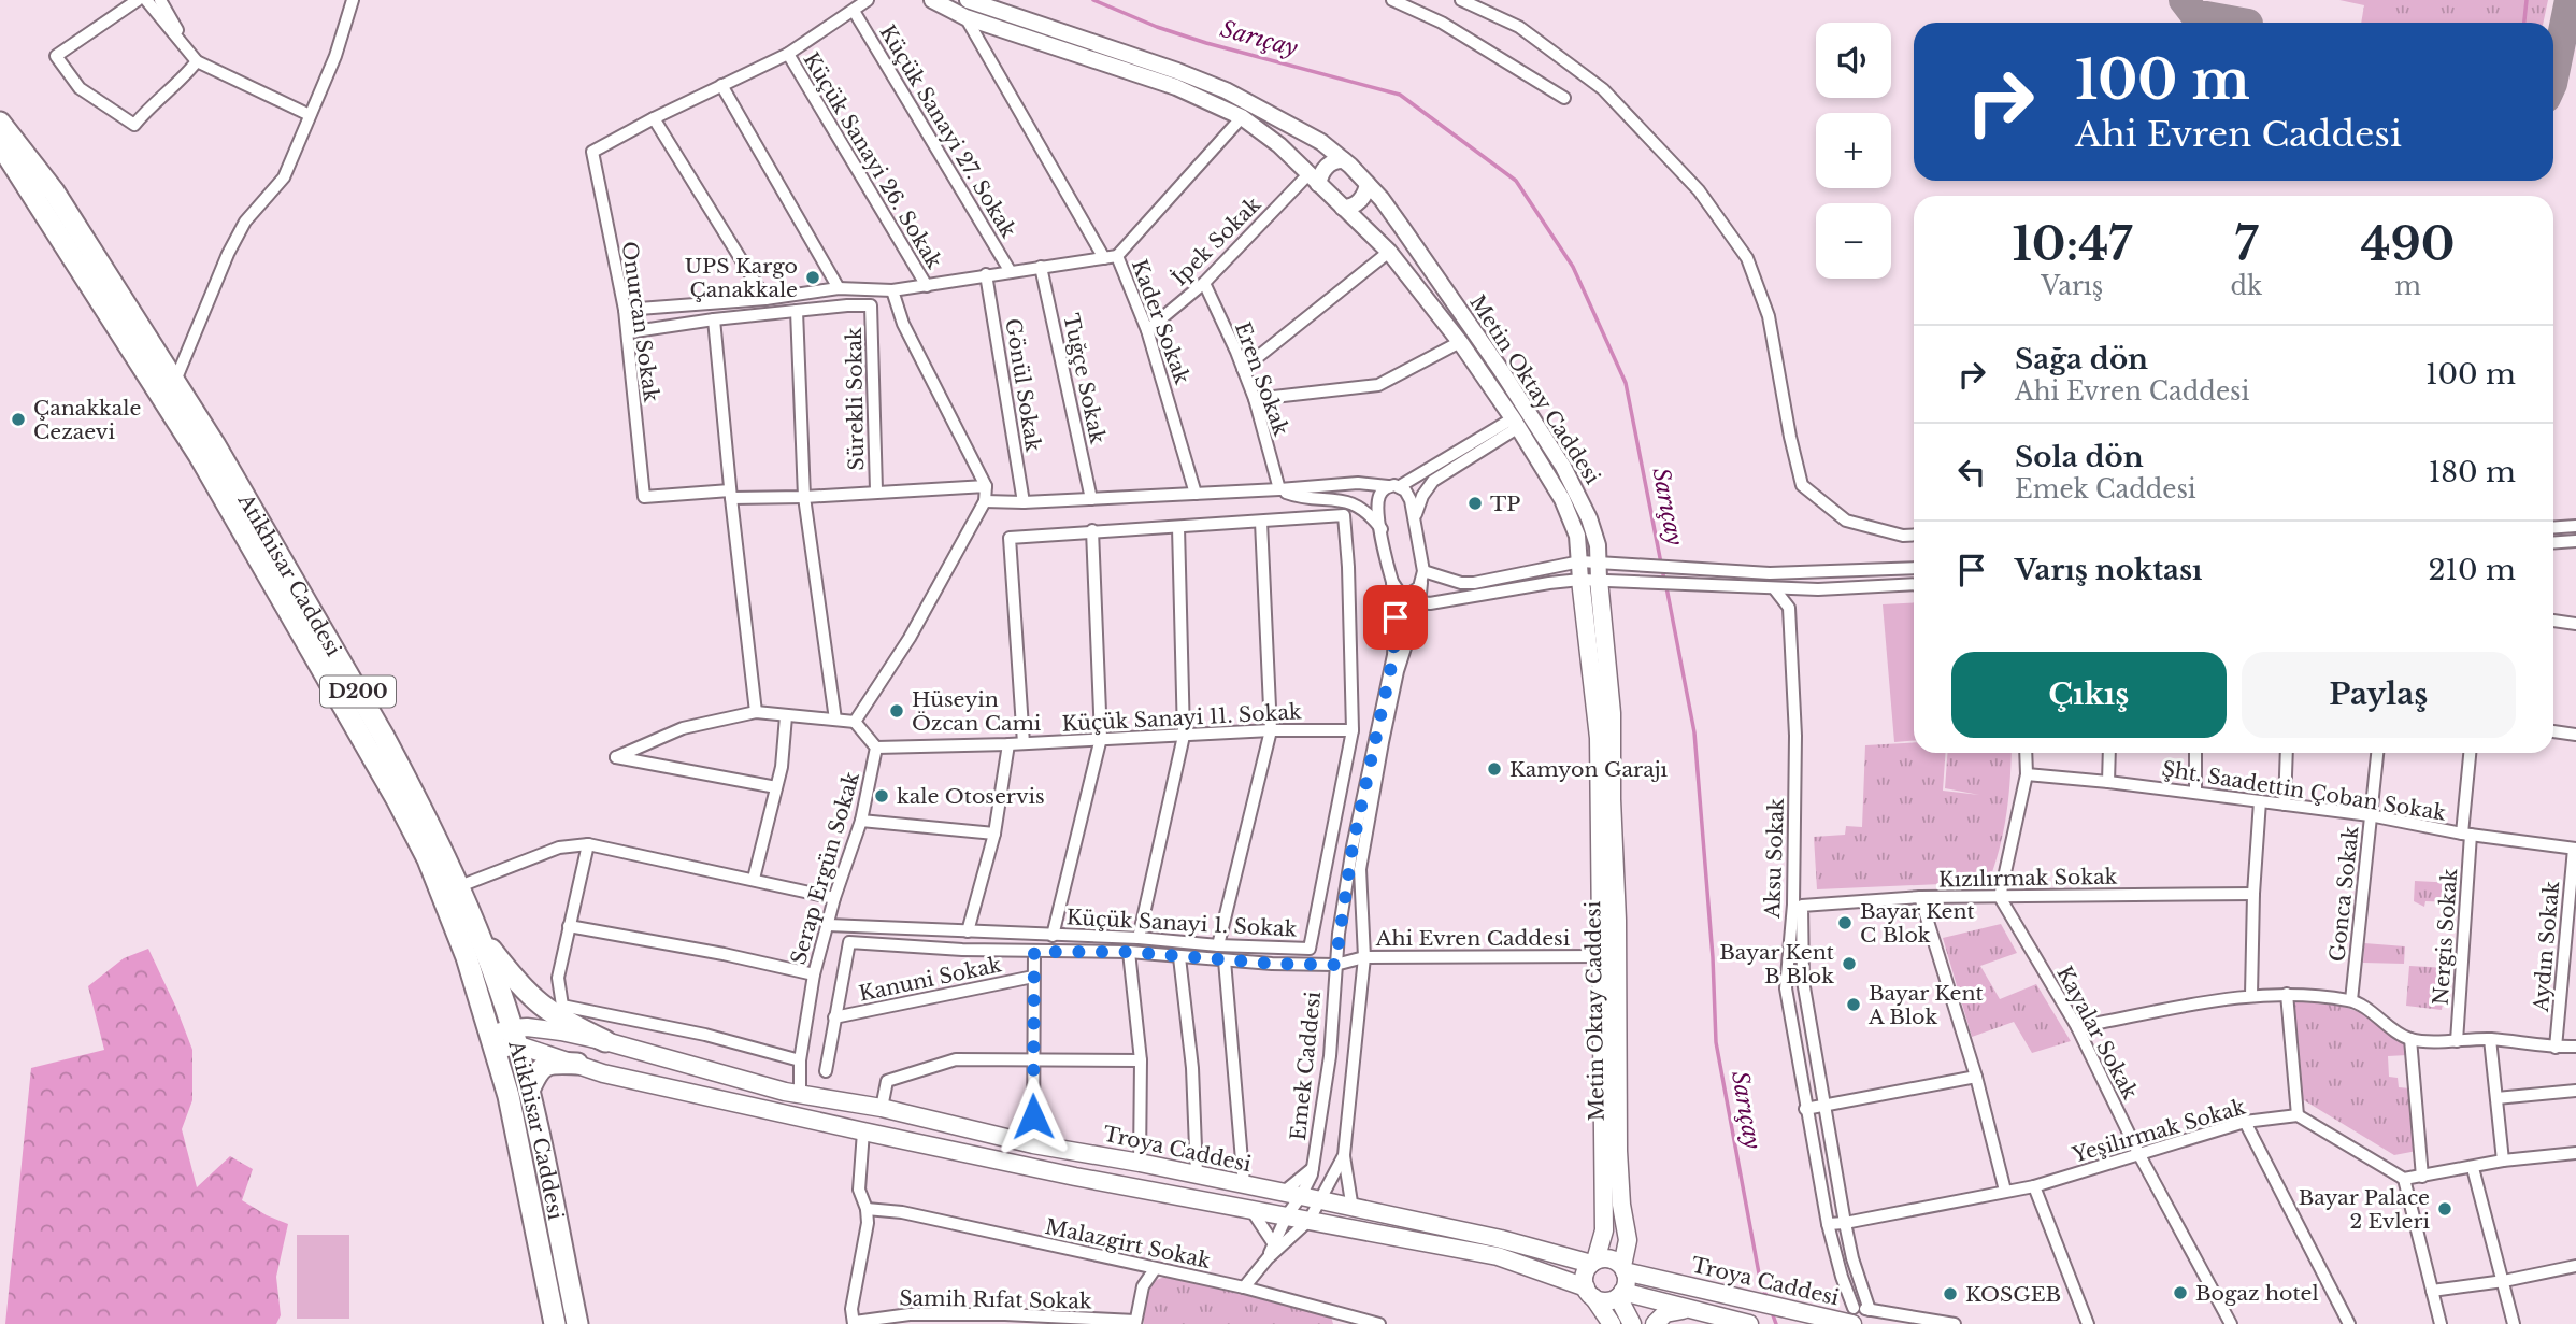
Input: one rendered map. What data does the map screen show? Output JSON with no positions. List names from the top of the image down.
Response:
{
  "streets": {
    "highway": ["Atikhisar Caddesi", "D200"],
    "main road": ["Metin Oktay Caddesi", "Troya Caddesi"],
    "street": [
      "Küçük Sanayi 27. Sokak",
      "Küçük Sanayi 26. Sokak",
      "İpek Sokak",
      "Onurcan Sokak",
      "Kader Sokak",
      "Tuğçe Sokak",
      "Eren Sokak",
      "Gönül Sokak",
      "Sürekli Sokak",
      "Küçük Sanayi 11. Sokak",
      "Şht. Saadettin Çoban Sokak",
      "Aksu Sokak",
      "Serap Ergün Sokak",
      "Kızılırmak Sokak",
      "Gonca Sokak",
      "Küçük Sanayi 1. Sokak",
      "Nergis Sokak",
      "Ahi Evren Caddesi",
      "Aydın Sokak",
      "Kanuni Sokak",
      "Kayalar Sokak",
      "Emek Caddesi",
      "Yeşilırmak Sokak",
      "Malazgirt Sokak",
      "Samih Rıfat Sokak"
    ]
  },
  "crossings": [
    ["İpek Sokak", "Kader Sokak"],
    ["İpek Sokak", "Eren Sokak"],
    ["İpek Sokak", "Metin Oktay Caddesi"],
    ["Kader Sokak", "Metin Oktay Caddesi"],
    ["Metin Oktay Caddesi", "Ahi Evren Caddesi"],
    ["Metin Oktay Caddesi", "Troya Caddesi"],
    ["Atikhisar Caddesi", "Troya Caddesi"],
    ["Küçük Sanayi 11. Sokak", "Serap Ergün Sokak"],
    ["Küçük Sanayi 11. Sokak", "Küçük Sanayi 1. Sokak"],
    ["Şht. Saadettin Çoban Sokak", "Gonca Sokak"],
    ["Şht. Saadettin Çoban Sokak", "Nergis Sokak"],
    ["Şht. Saadettin Çoban Sokak", "Aydın Sokak"],
    ["Aksu Sokak", "Kızılırmak Sokak"],
    ["Aksu Sokak", "Yeşilırmak Sokak"],
    ["Aksu Sokak", "Troya Caddesi"],
    ["Serap Ergün Sokak", "Küçük Sanayi 1. Sokak"],
    ["Serap Ergün Sokak", "Troya Caddesi"],
    ["Kızılırmak Sokak", "Kayalar Sokak"],
    ["Ahi Evren Caddesi", "Kanuni Sokak"],
    ["Ahi Evren Caddesi", "Emek Caddesi"],
    ["Kayalar Sokak", "Yeşilırmak Sokak"],
    ["Emek Caddesi", "Troya Caddesi"]
  ],
  "water": ["Sarıçay"],
  "places": [
    "UPS Kargo Çanakkale",
    "Çanakkale Cezaevi",
    "TP",
    "Hüseyin Özcan Cami",
    "Kamyon Garajı",
    "kale Otoservis",
    "Bayar Kent C Blok",
    "Bayar Kent B Blok",
    "Bayar Kent A Blok",
    "Bayar Palace 2 Evleri",
    "Bogaz hotel",
    "KOSGEB"
  ],
  "page": {
    "map_buttons": ["+", "−"],
    "turn": ["100 m", "Ahi Evren Caddesi"],
    "eta": [
      "10:47",
      "Varış",
      "7",
      "dk",
      "490",
      "m"
    ],
    "list": [
      {
        "name": "Sağa dön",
        "note": "Ahi Evren Caddesi",
        "value": "100 m"
      },
      {
        "name": "Sola dön",
        "note": "Emek Caddesi",
        "value": "180 m"
      },
      {
        "name": "Varış noktası",
        "value": "210 m"
      }
    ],
    "buttons": ["Çıkış", "Paylaş"]
  }
}
